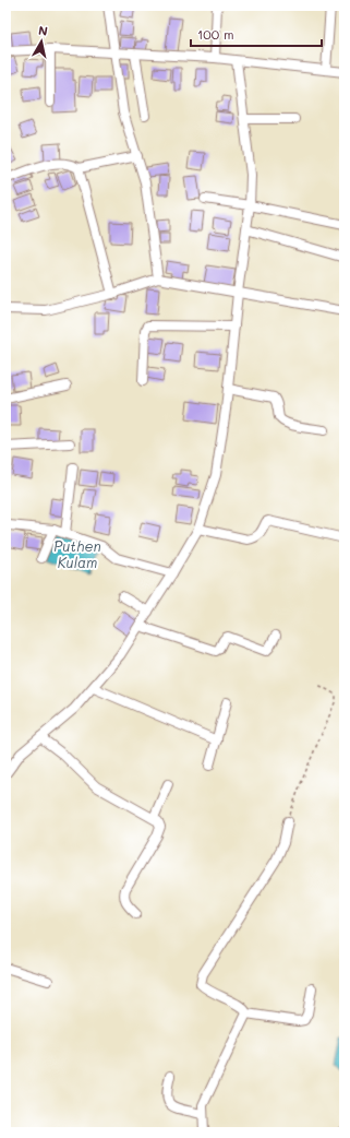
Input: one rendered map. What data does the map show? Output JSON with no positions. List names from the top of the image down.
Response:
{
  "water": ["Puthen Kulam"],
  "scale_bar": "100 m",
  "north": "top"
}
